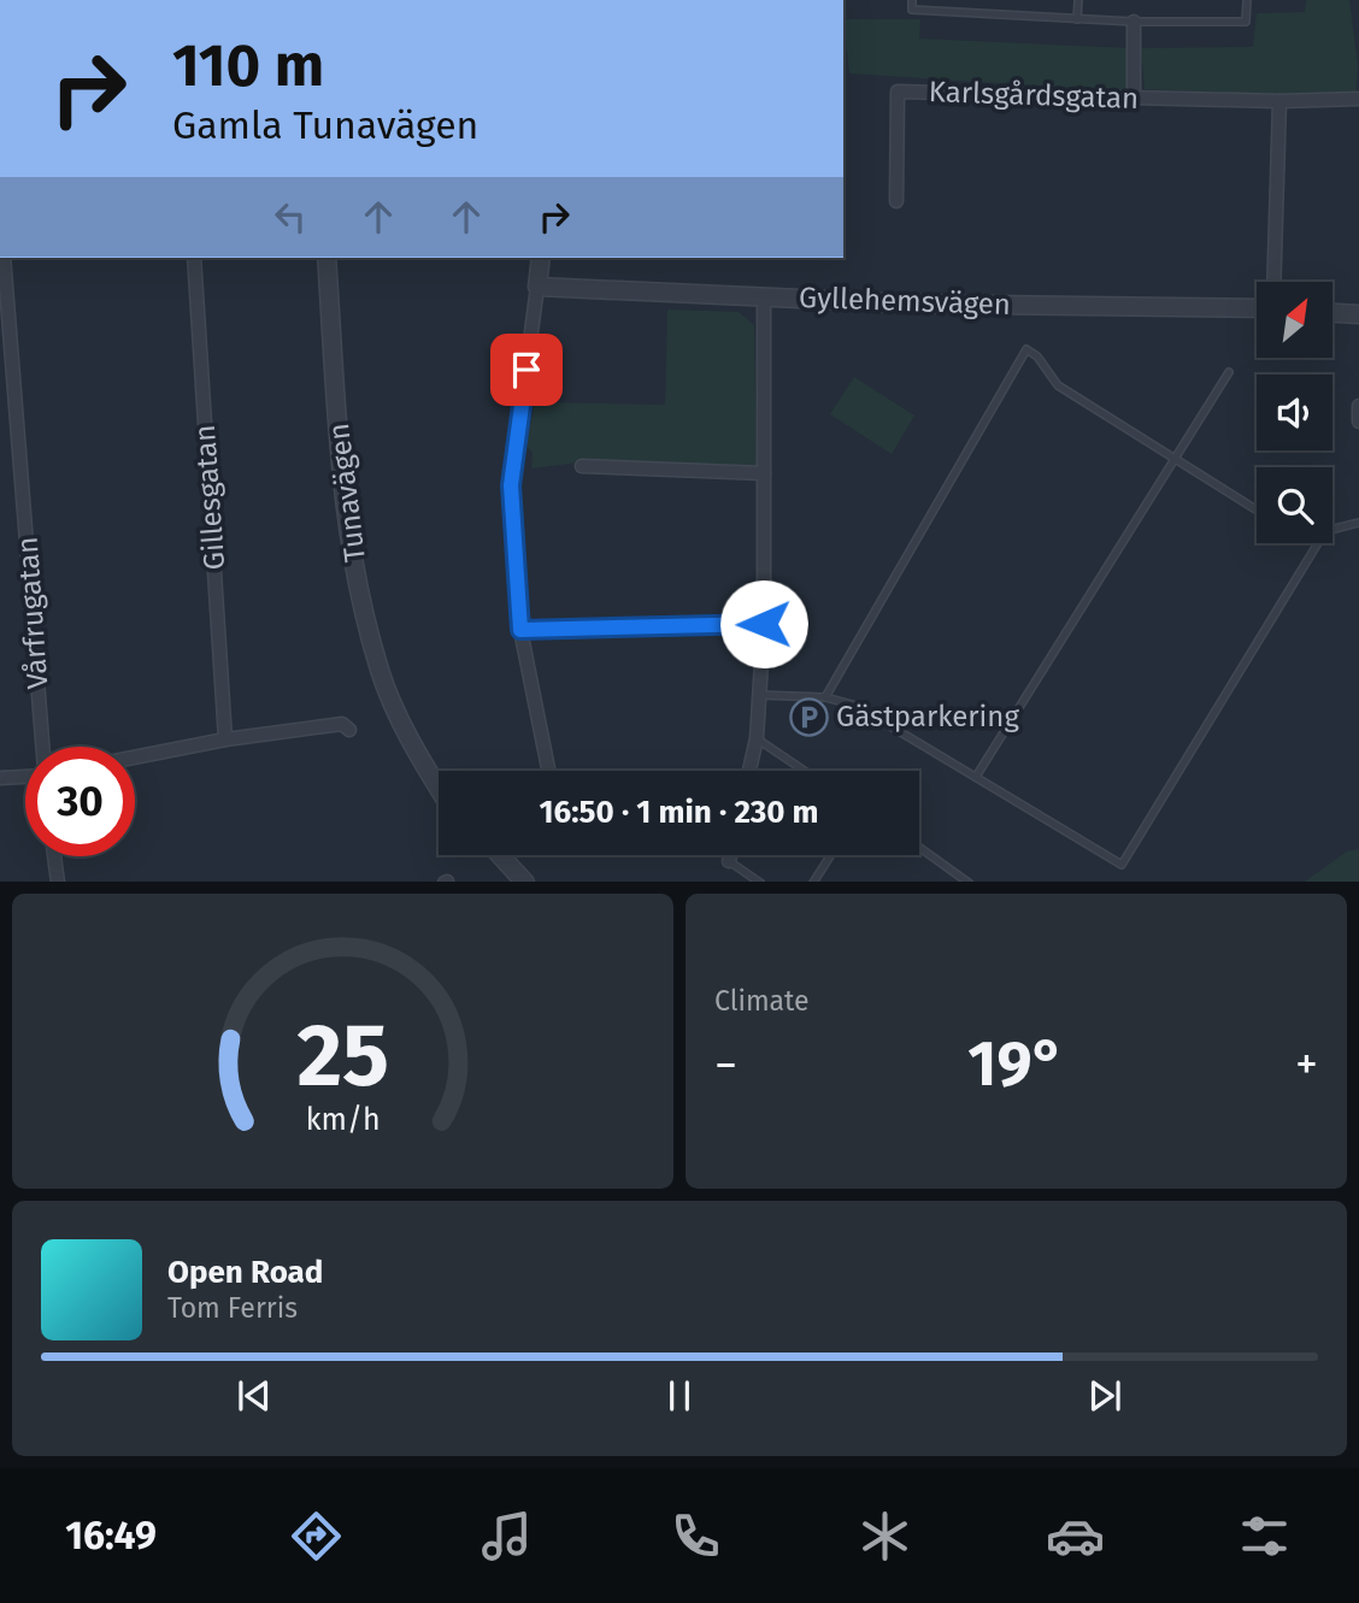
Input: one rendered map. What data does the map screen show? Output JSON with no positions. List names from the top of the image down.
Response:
{
  "streets": {
    "street": [
      "Karlsgårdsgatan",
      "Gyllehemsvägen",
      "Tunavägen",
      "Gillesgatan",
      "Vårfrugatan"
    ]
  },
  "places": {
    "parking": ["Gästparkering"]
  },
  "north": "top right",
  "page": {
    "turn": ["110 m", "Gamla Tunavägen"],
    "limit": "30",
    "trip": "16:50 · 1 min · 230 m",
    "tile": "Climate",
    "heat": ["−", "19°", "+"],
    "song": ["Open Road", "Tom Ferris"],
    "tabs": "16:49",
    "gauge": ["25", "km/h"]
  }
}
